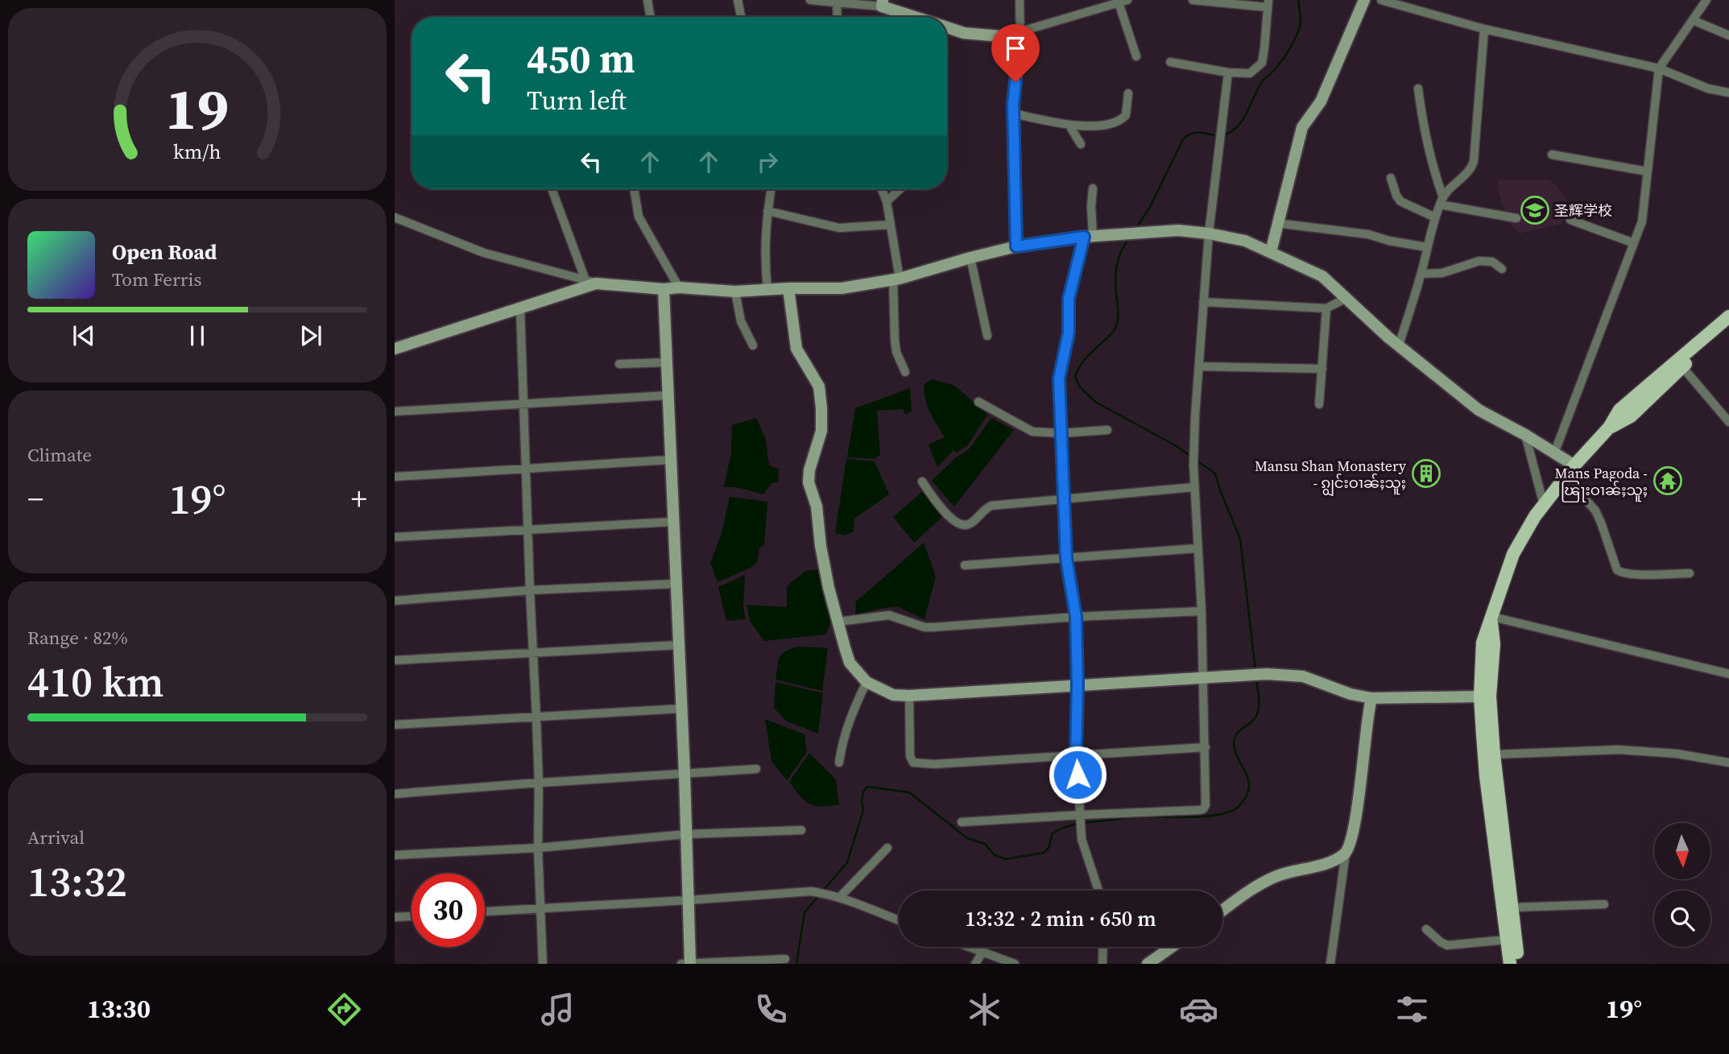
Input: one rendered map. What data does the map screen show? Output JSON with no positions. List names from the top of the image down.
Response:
{
  "places": {
    "school or university": ["圣辉学校"],
    "building": ["Mansu Shan Monastery - ၵျွင်းဝၢၼ်ႈသူႈ"],
    "temple": ["Mans Pagoda - ၽြႃးဝၢၼ်ႈသူႈ"]
  },
  "north": "bottom",
  "page": {
    "turn": ["450 m", "Turn left"],
    "song": ["Open Road", "Tom Ferris"],
    "tile": [
      "Climate",
      ["Range · 82%", "410 km"],
      ["Arrival", "13:32"]
    ],
    "heat": ["−", "19°", "+"],
    "limit": "30",
    "trip": "13:32 · 2 min · 650 m",
    "tabs": ["13:30", "19°"],
    "gauge": ["19", "km/h"]
  }
}
